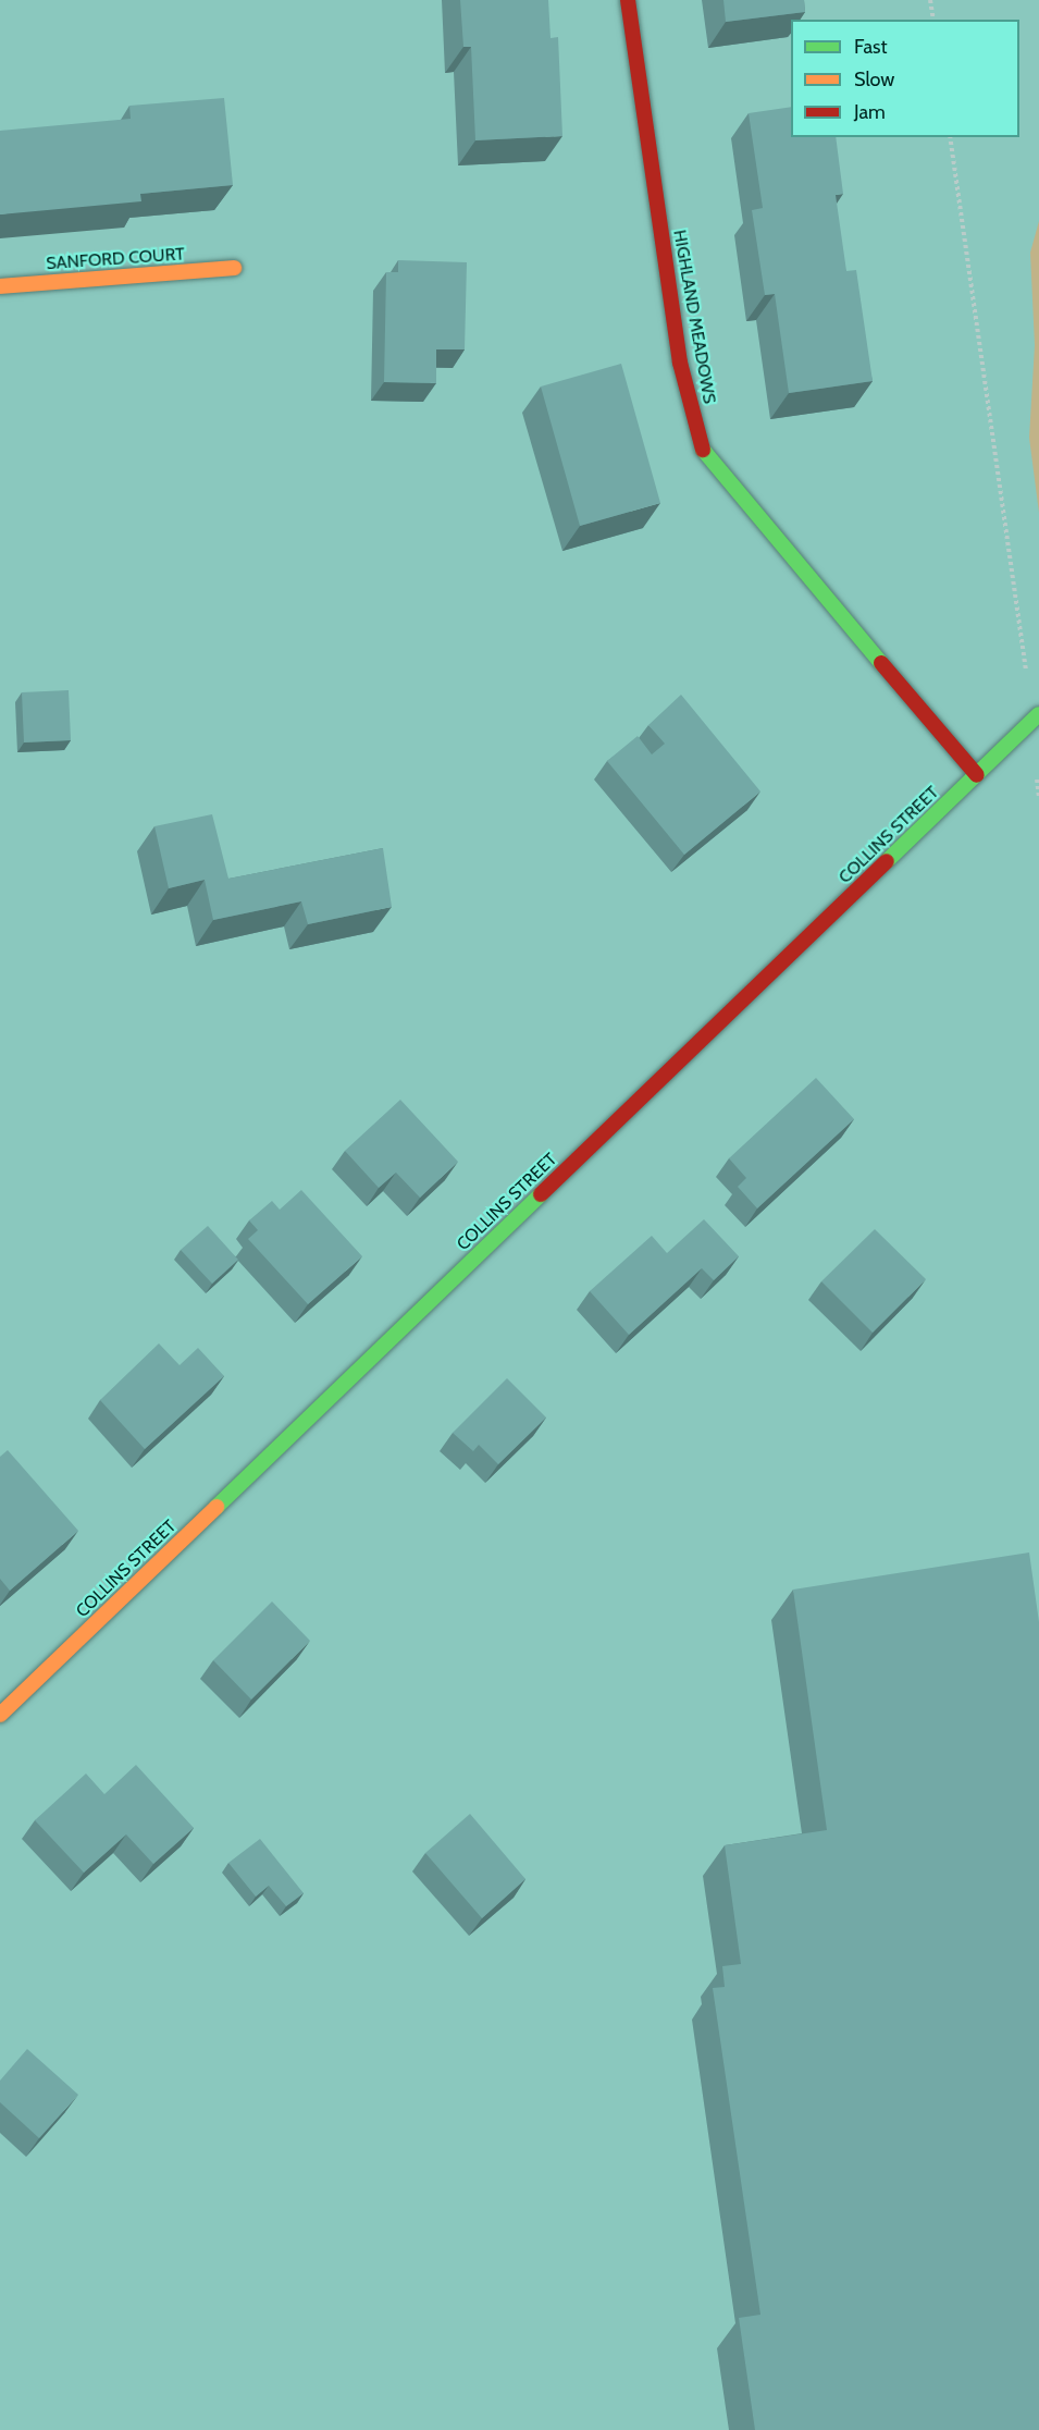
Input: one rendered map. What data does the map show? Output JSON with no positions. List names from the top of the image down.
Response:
{
  "streets": {
    "main road": ["SANFORD COURT", "HIGHLAND MEADOWS", "COLLINS STREET"]
  },
  "crossings": [
    ["HIGHLAND MEADOWS", "COLLINS STREET"]
  ],
  "legend": ["Fast", "Slow", "Jam"]
}
